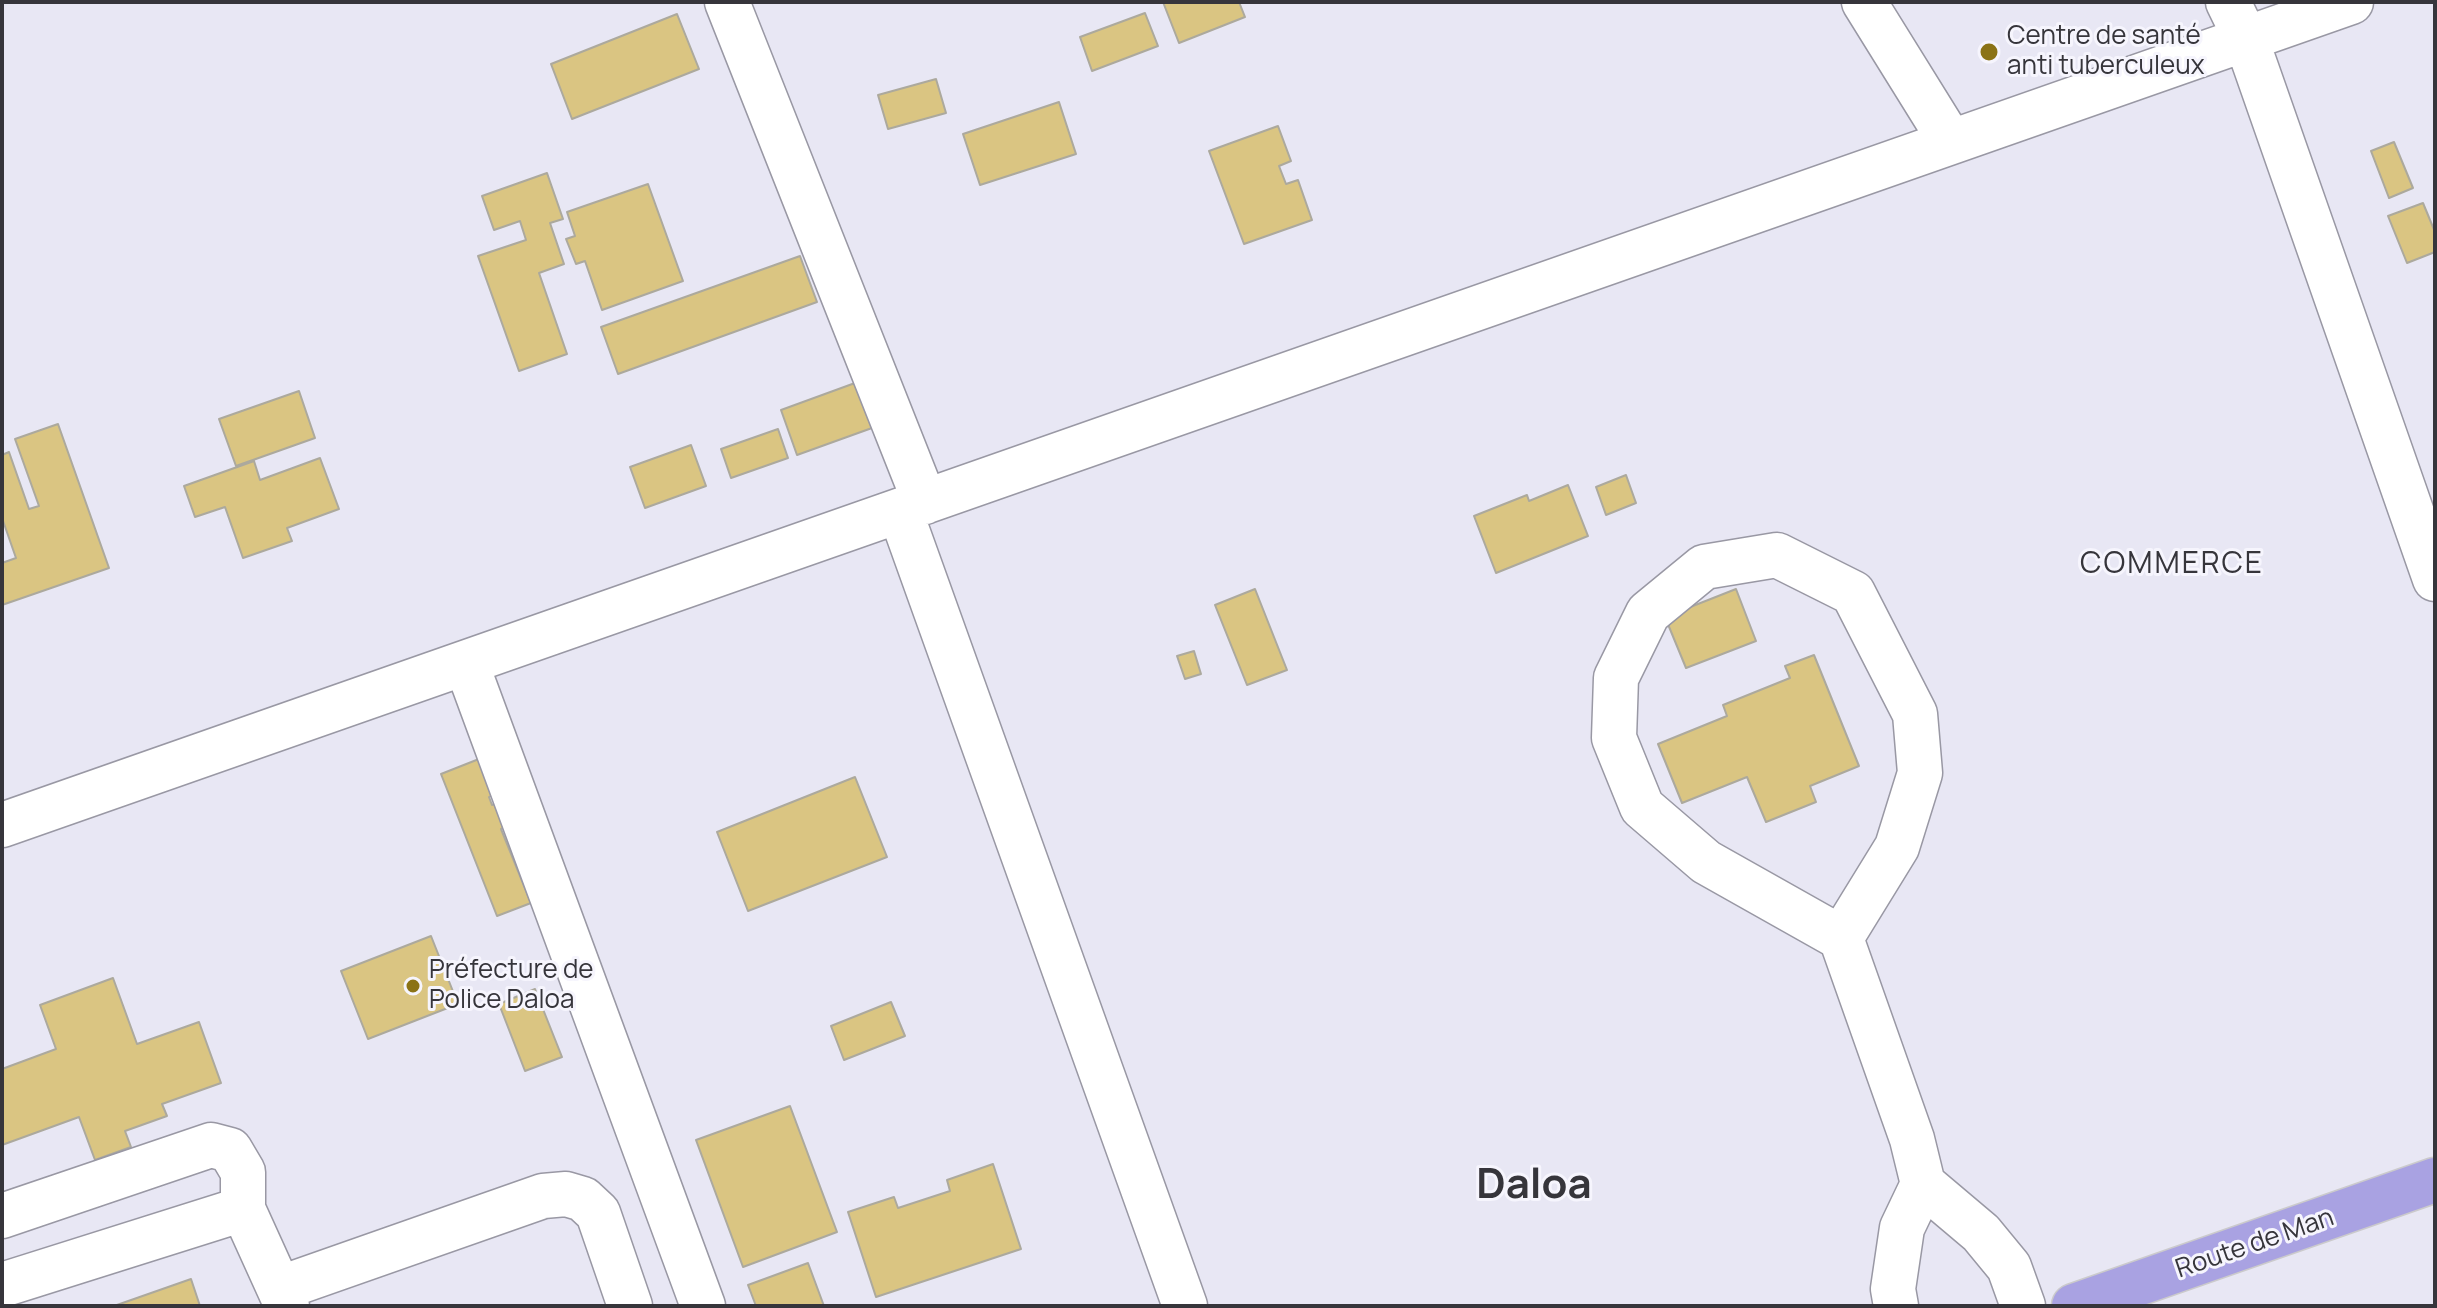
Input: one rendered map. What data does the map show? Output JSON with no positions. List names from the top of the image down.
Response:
{
  "streets": {
    "highway": ["Route de Man"]
  },
  "districts": ["COMMERCE", "Daloa"],
  "places": ["Centre de santé anti tuberculeux", "Préfecture de Police Daloa"]
}
